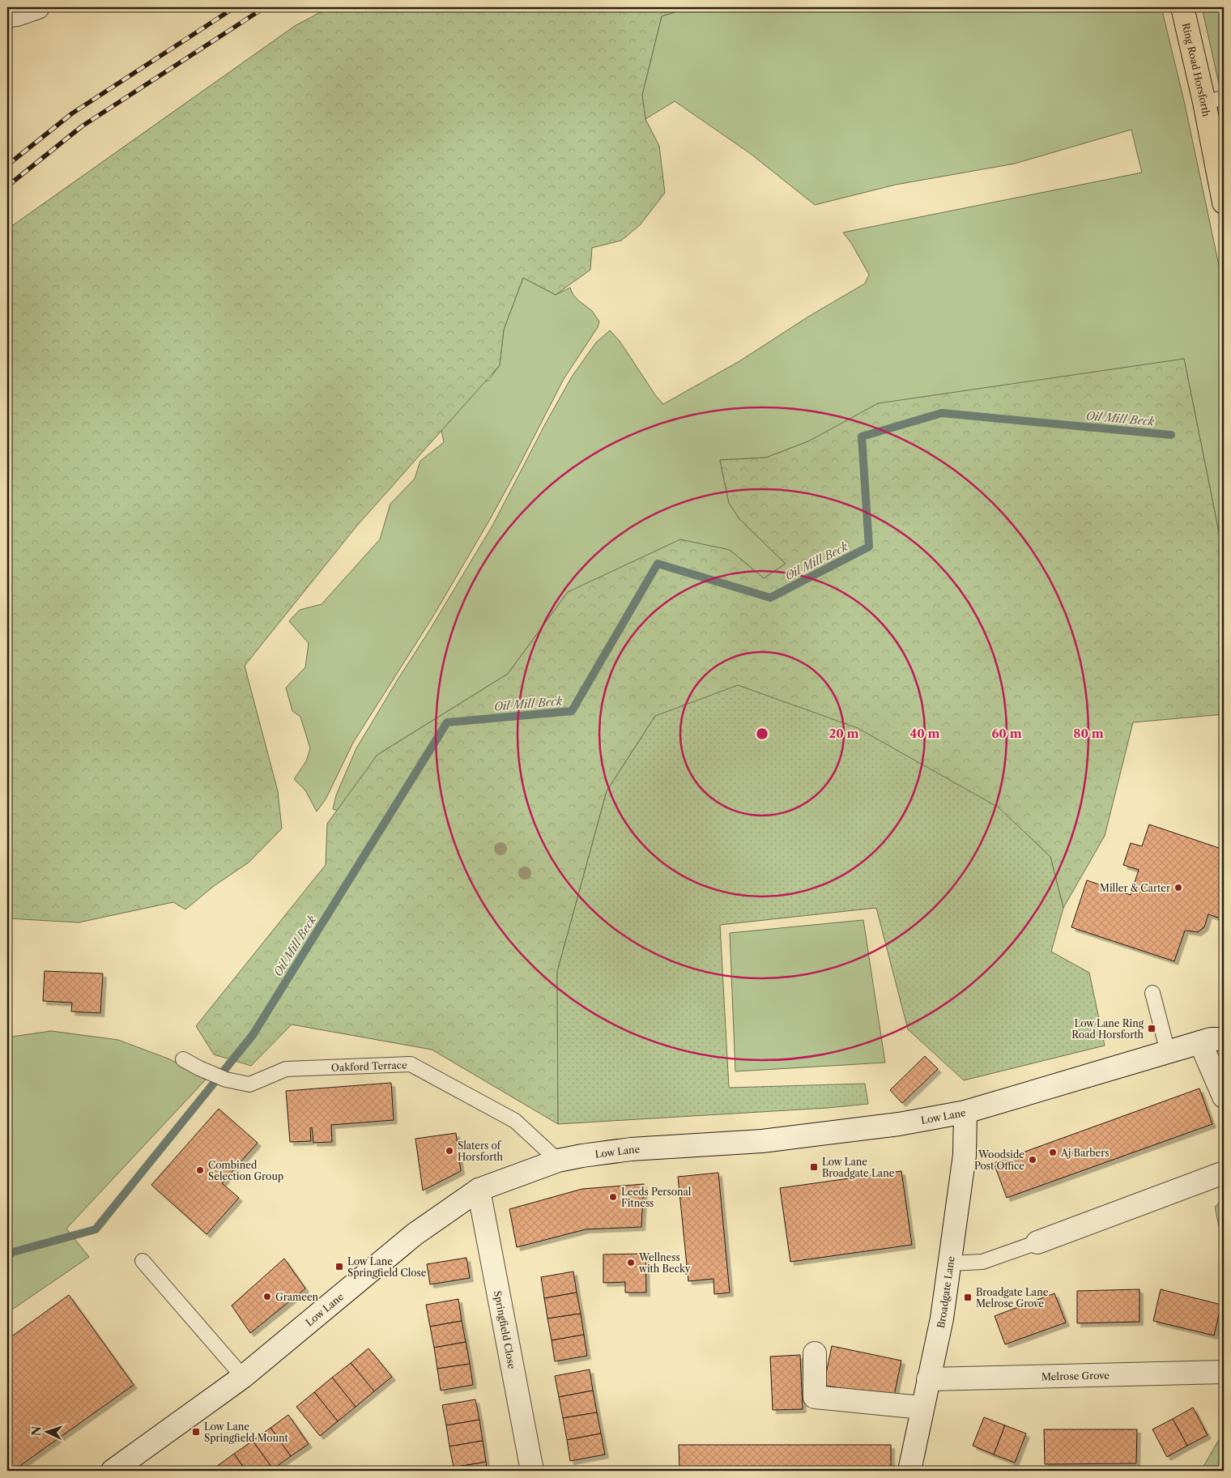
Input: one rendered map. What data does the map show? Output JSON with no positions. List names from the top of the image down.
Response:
{
  "streets": {
    "highway": ["Ring Road Horsforth"],
    "street": [
      "Low Lane",
      "Broadgate Lane",
      "Springfield Close",
      "Melrose Grove"
    ],
    "lane": ["Oakford Terrace"]
  },
  "crossings": [
    ["Oakford Terrace", "Low Lane"],
    ["Low Lane", "Broadgate Lane"],
    ["Low Lane", "Springfield Close"],
    ["Broadgate Lane", "Melrose Grove"]
  ],
  "water": ["Oil Mill Beck"],
  "places": {
    "other": [
      "Miller & Carter",
      "Slaters of Horsforth",
      "Aj Barbers",
      "Woodside Post Office",
      "Combined Selection Group",
      "Leeds Personal Fitness",
      "Wellness with Becky",
      "Grameen"
    ],
    "transit": [
      "Low Lane Ring Road Horsforth",
      "Low Lane Broadgate Lane",
      "Low Lane Springfield Close",
      "Broadgate Lane Melrose Grove",
      "Low Lane Springfield Mount"
    ]
  },
  "north": "left",
  "rings": [
    "20 m",
    "40 m",
    "60 m",
    "80 m"
  ]
}
